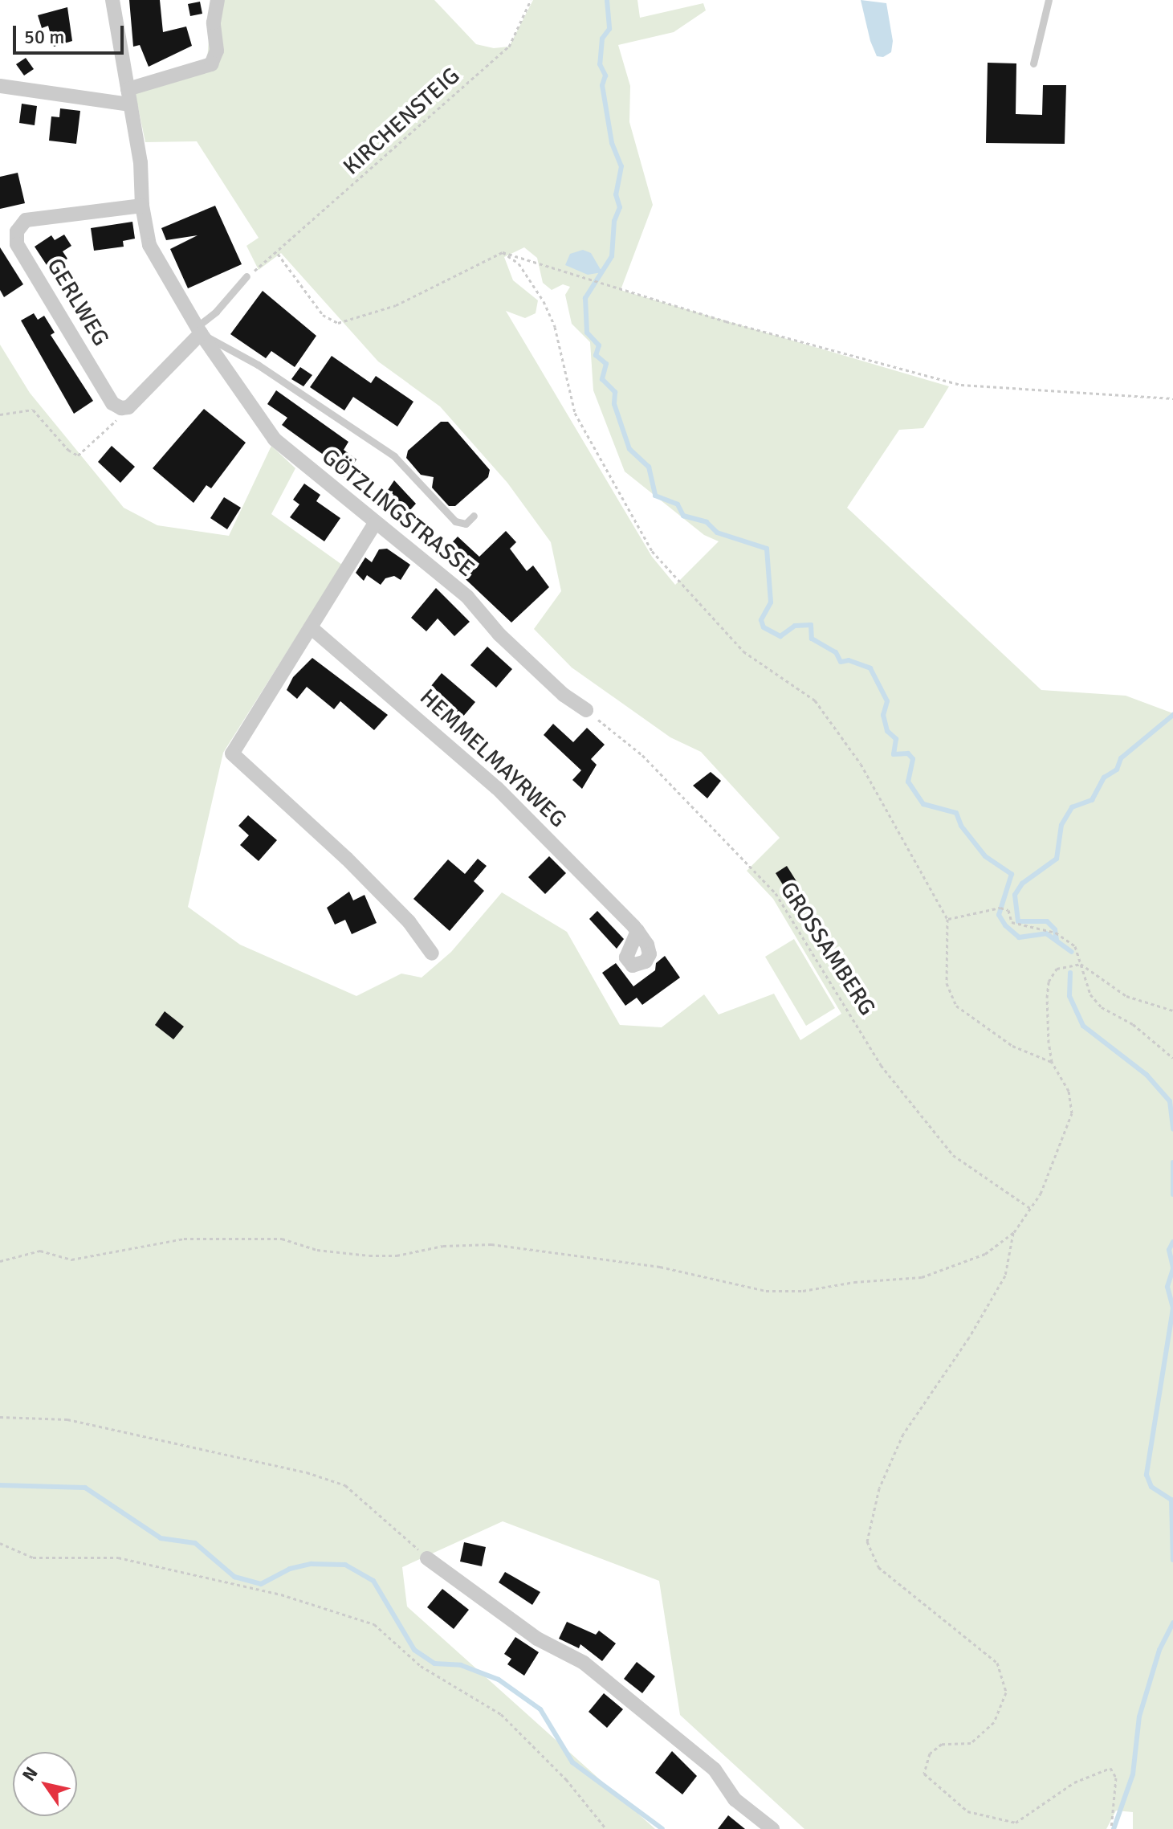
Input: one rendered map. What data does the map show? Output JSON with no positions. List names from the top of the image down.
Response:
{
  "streets": {
    "street": ["GERLWEG", "GÖTZLINGSTRASSE", "HEMMELMAYRWEG"],
    "path": ["KIRCHENSTEIG", "GROSSAMBERG"]
  },
  "crossings": [
    ["GERLWEG", "GÖTZLINGSTRASSE"],
    ["GÖTZLINGSTRASSE", "GROSSAMBERG"]
  ],
  "scale_bar": "50 m",
  "north": "top left"
}
